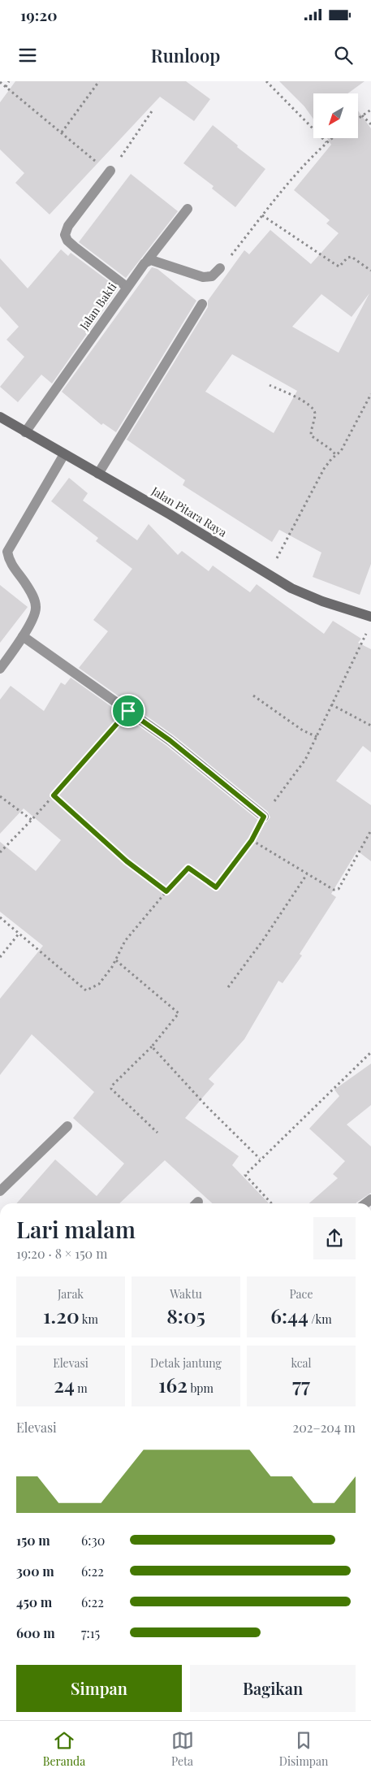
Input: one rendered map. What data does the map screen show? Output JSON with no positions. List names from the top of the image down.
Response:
{
  "streets": {
    "main road": ["Jalan Pitara Raya"],
    "street": ["Jalan Bakti"]
  },
  "crossings": [
    ["Jalan Bakti", "Jalan Pitara Raya"]
  ],
  "north": "bottom left",
  "page": {
    "status": "19:20",
    "header": "Runloop",
    "heading": ["Lari malam", "19:20 · 8 × 150 m"],
    "stats": [
      ["Jarak", "1.20 km"],
      ["Waktu", "8:05"],
      ["Pace", "6:44 /km"],
      ["Elevasi", "24 m"],
      ["Detak jantung", "162 bpm"],
      ["kcal", "77"]
    ],
    "chart": ["Elevasi", "202–204 m"],
    "list": [
      {
        "name": "150 m",
        "note": "6:30"
      },
      {
        "name": "300 m",
        "note": "6:22"
      },
      {
        "name": "450 m",
        "note": "6:22"
      },
      {
        "name": "600 m",
        "note": "7:15"
      }
    ],
    "buttons": ["Simpan", "Bagikan"],
    "tabs": ["Beranda", "Peta", "Disimpan"]
  }
}
